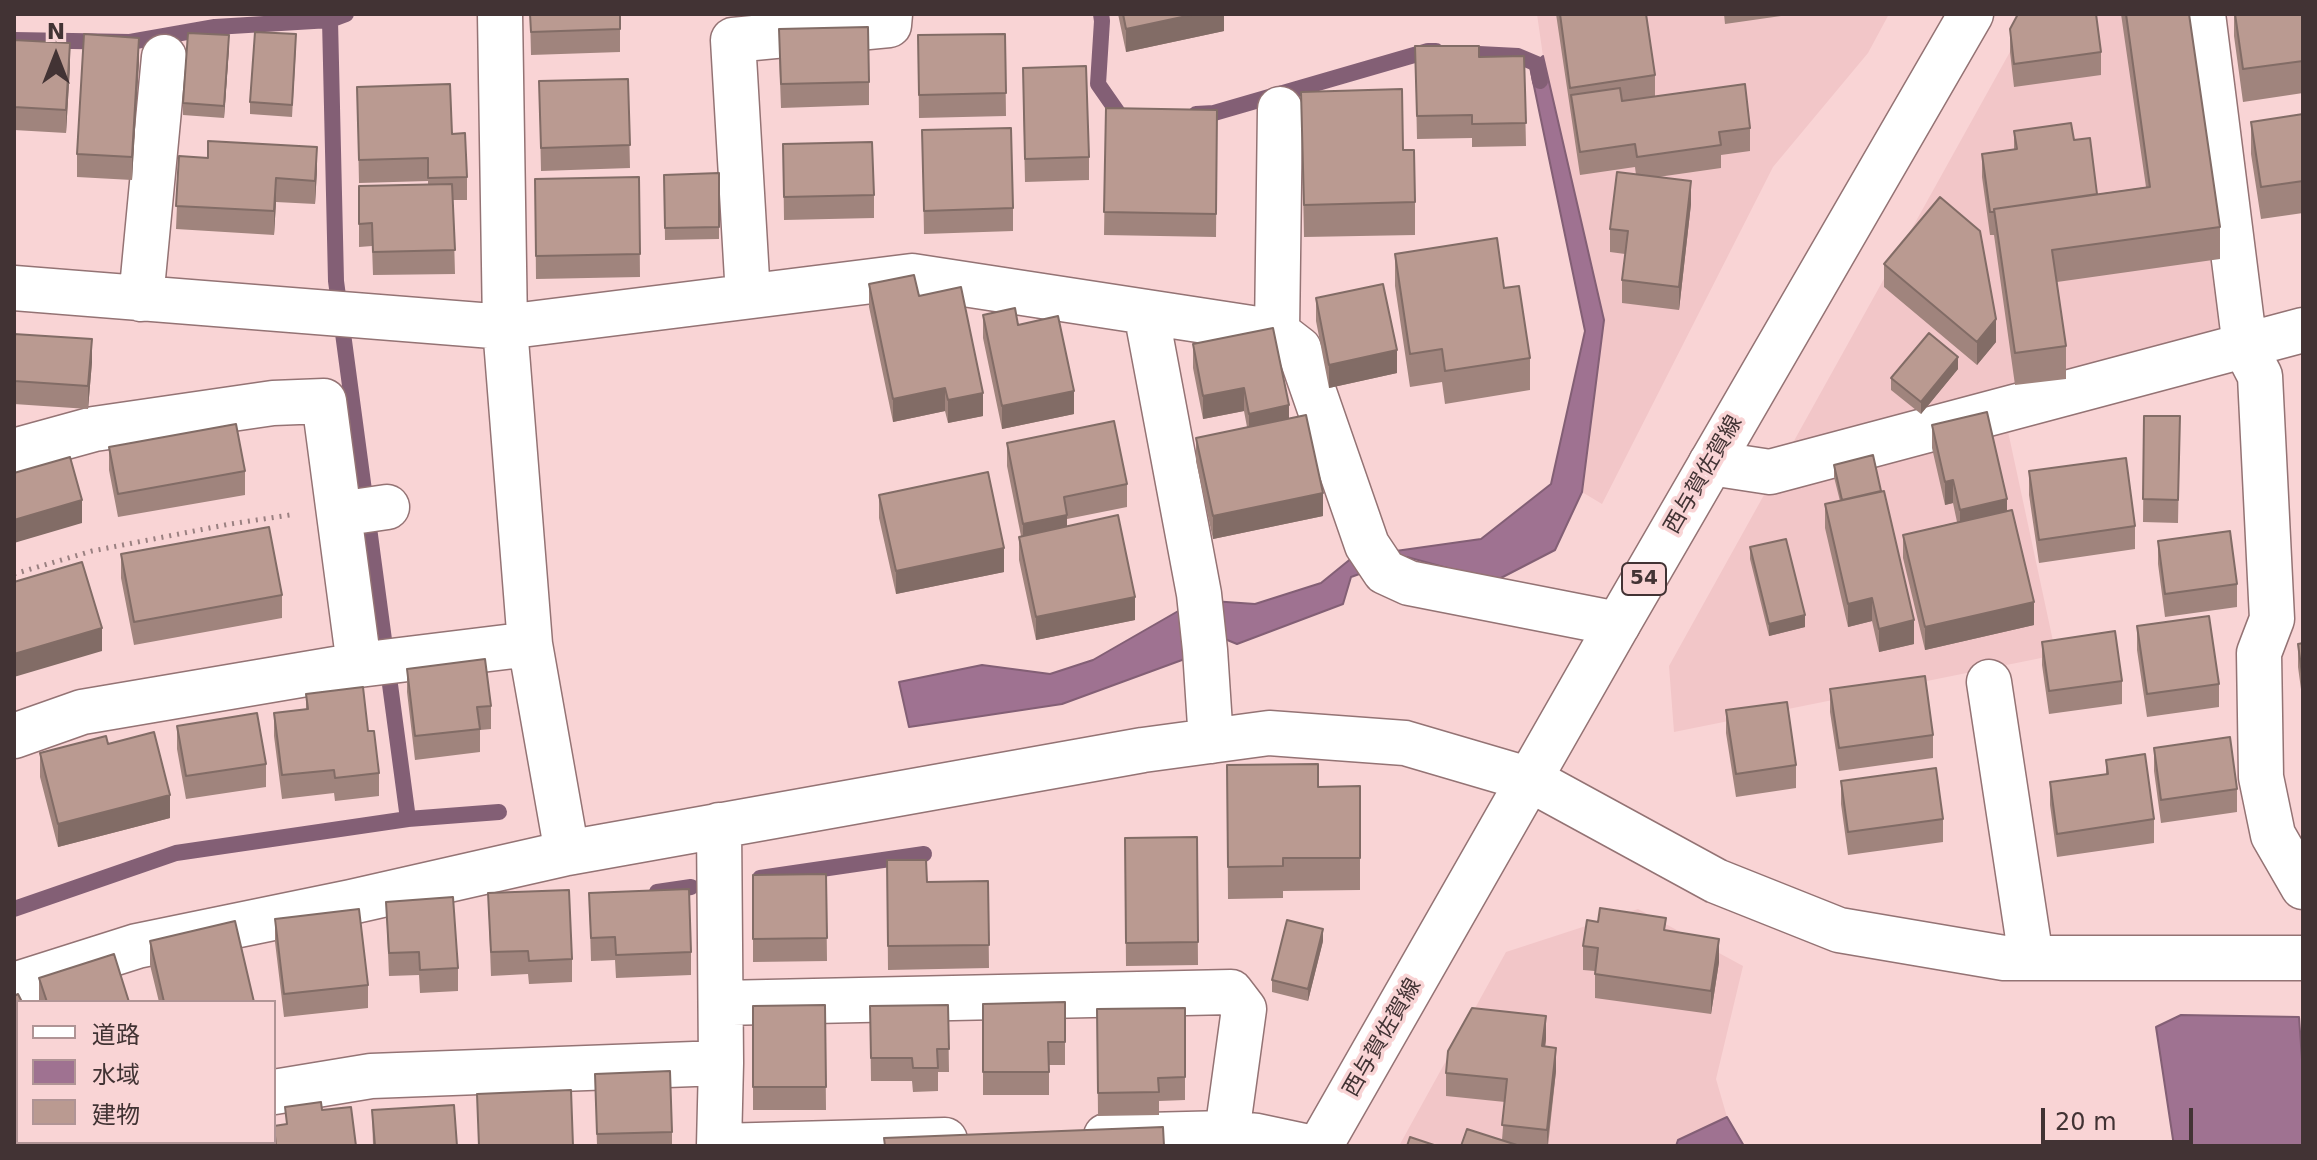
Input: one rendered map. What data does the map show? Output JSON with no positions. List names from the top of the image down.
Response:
{
  "streets": {
    "street": ["西与賀佐賀線", "54"]
  },
  "legend": ["道路", "水域", "建物"],
  "scale_bar": "20 m",
  "north": "top"
}
